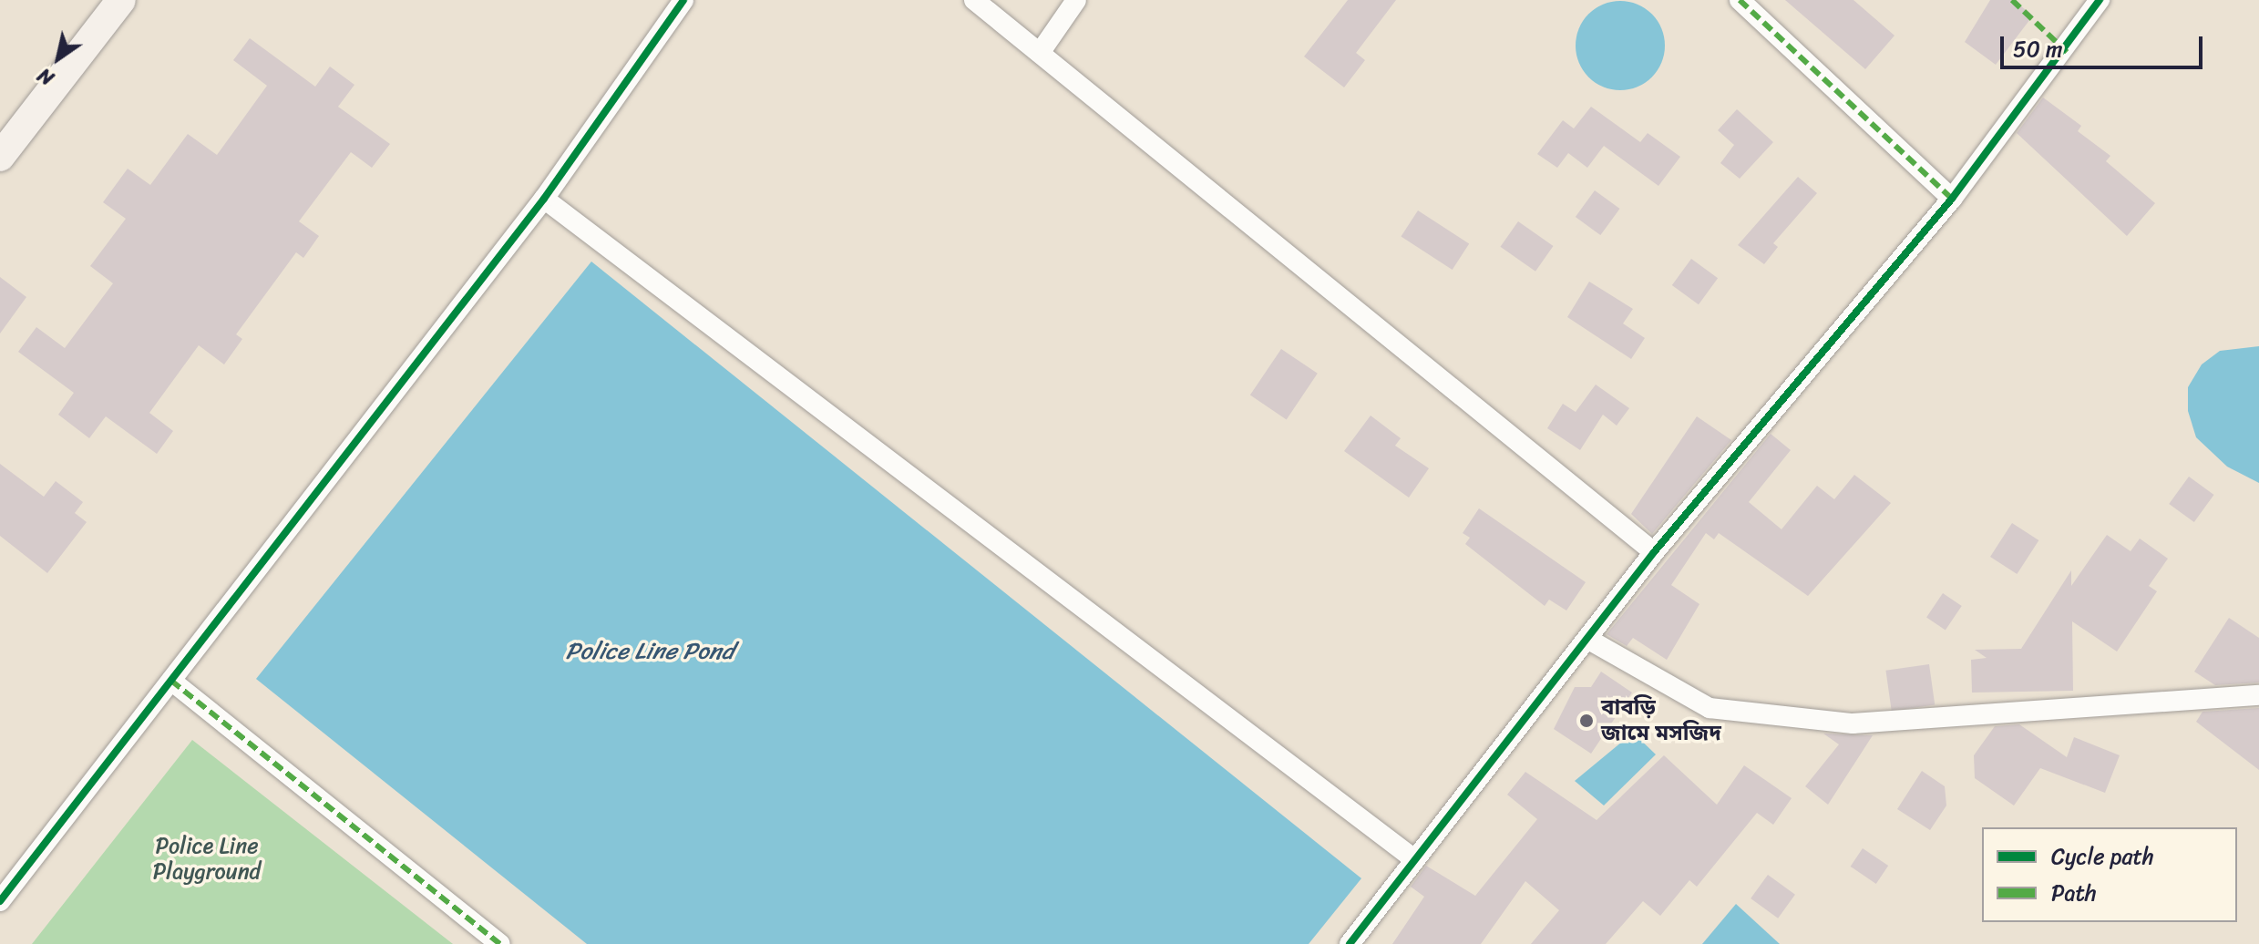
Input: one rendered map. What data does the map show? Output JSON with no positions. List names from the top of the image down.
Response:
{
  "water": ["Police Line Pond"],
  "parks": ["Police Line Playground"],
  "places": ["বাবড়ি জামে মসজিদ"],
  "legend": ["Cycle path", "Path"],
  "scale_bar": "50 m",
  "north": "bottom left"
}
